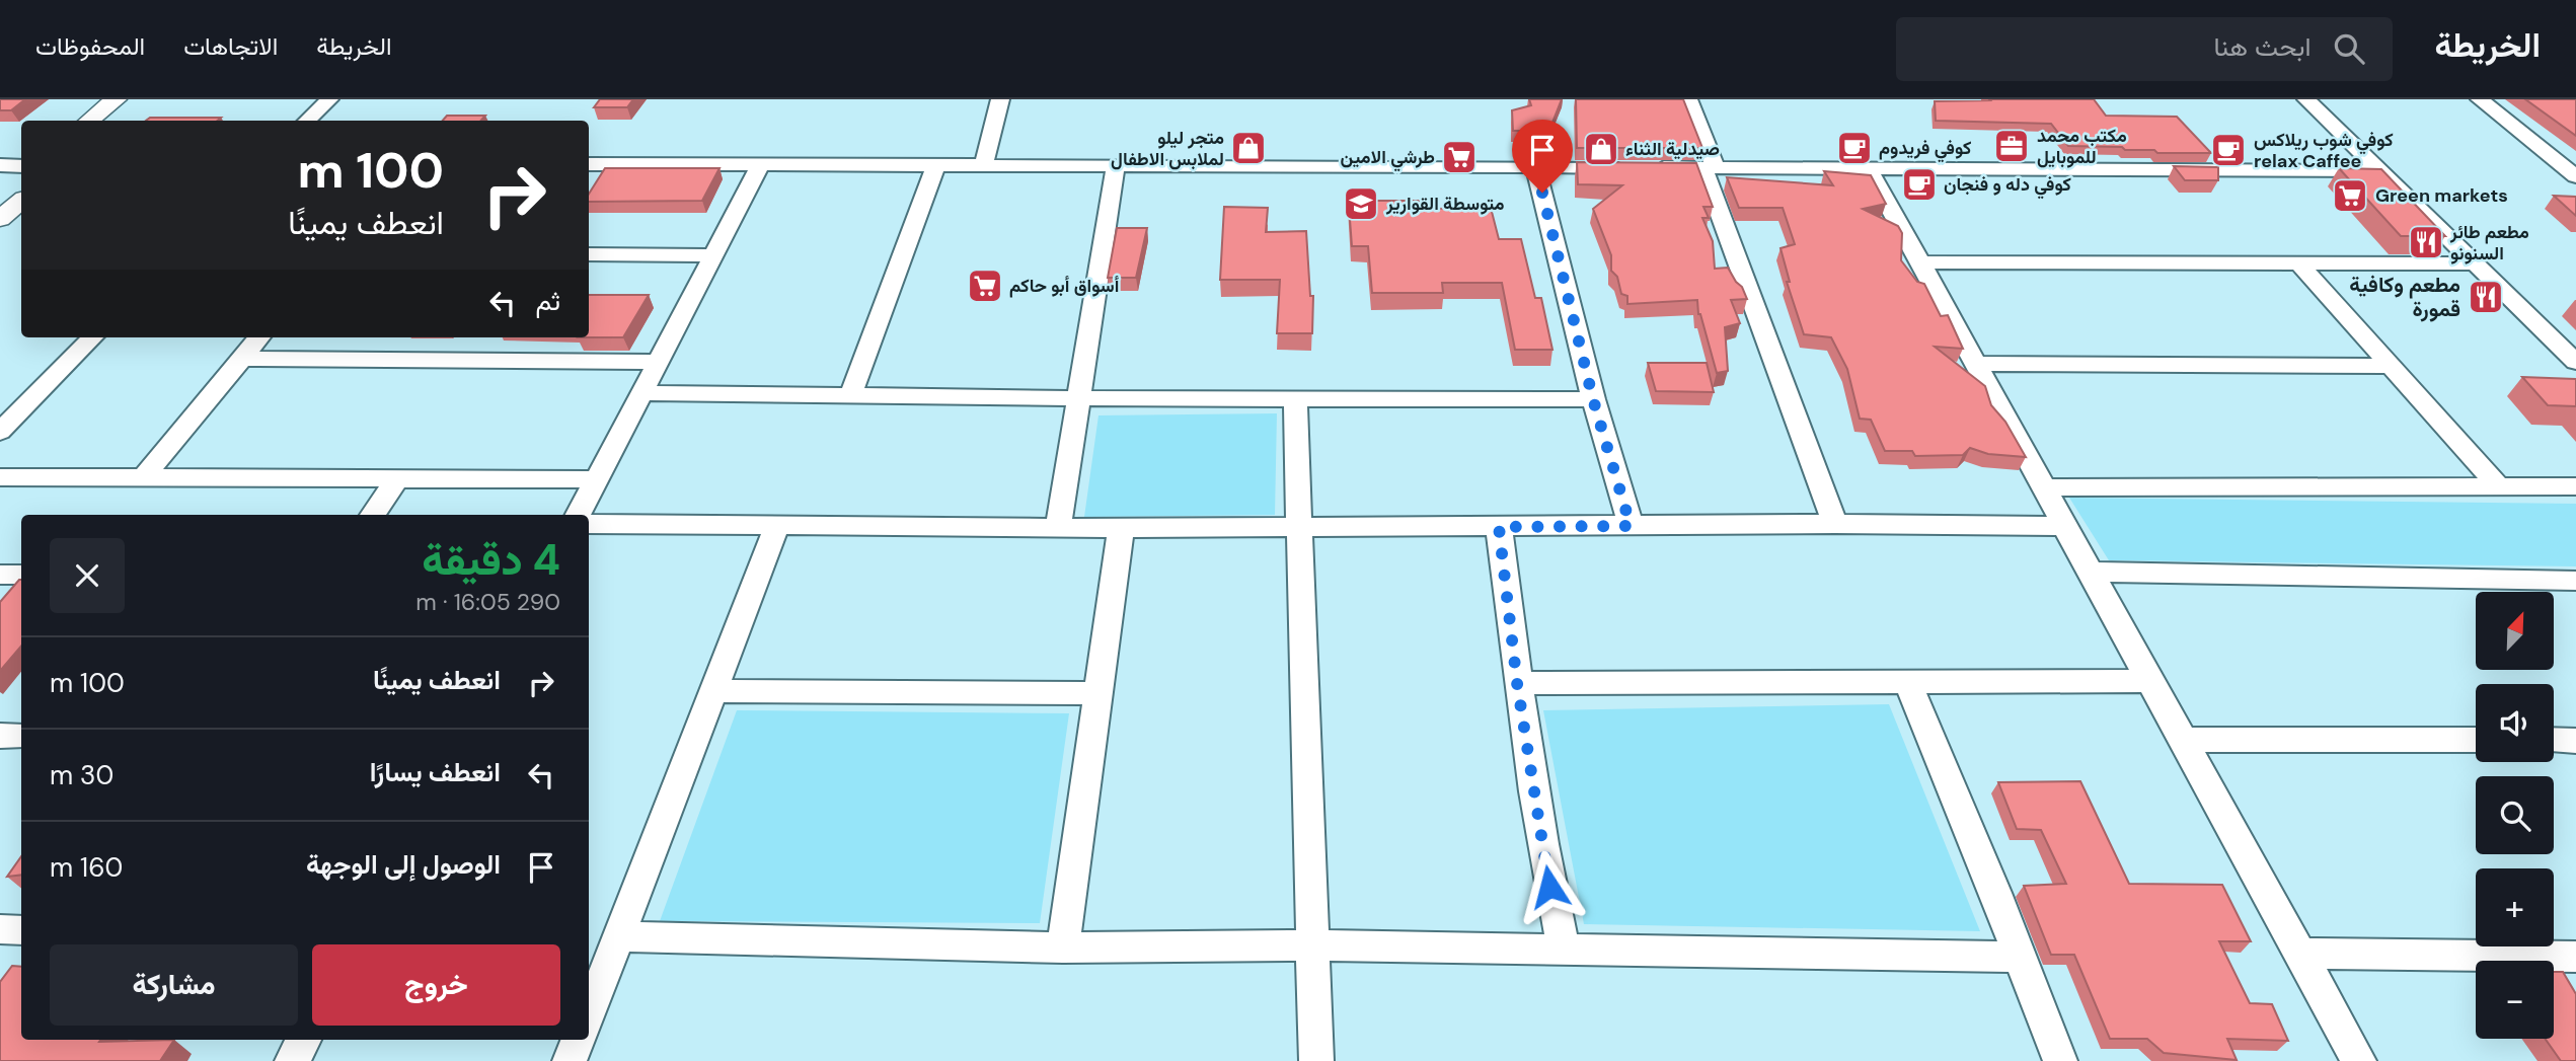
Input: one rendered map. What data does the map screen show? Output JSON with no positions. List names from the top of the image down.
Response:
{
  "places": {
    "office": ["مكتب محمد للموبايل"],
    "shop": ["متجر ليلو لملابس الاطفال", "صيدلية الثناء"],
    "cafe": ["كوفي فريدوم", "كوفي شوب ريلاكس relax Caffee", "كوفي دله و فنجان"],
    "supermarket": ["طرشي الامين", "Green markets", "أسواق أبو حاكم"],
    "school or university": ["متوسطة القوارير"],
    "restaurant": ["مطعم طائر السنونو", "مطعم وكافية قمورة"]
  },
  "north": "top right",
  "page": {
    "header": "الخريطة",
    "search": "ابحث هنا",
    "nav": ["الخريطة", "الاتجاهات", "المحفوظات"],
    "turn": ["100 m", "انعطف يمينًا"],
    "then": "ثم",
    "heading": ["4 دقيقة", "290 m · 16:05"],
    "map_buttons": ["+", "−"],
    "list": [
      {
        "name": "انعطف يمينًا",
        "value": "100 m"
      },
      {
        "name": "انعطف يسارًا",
        "value": "30 m"
      },
      {
        "name": "الوصول إلى الوجهة",
        "value": "160 m"
      }
    ],
    "buttons": ["خروج", "مشاركة"]
  }
}
